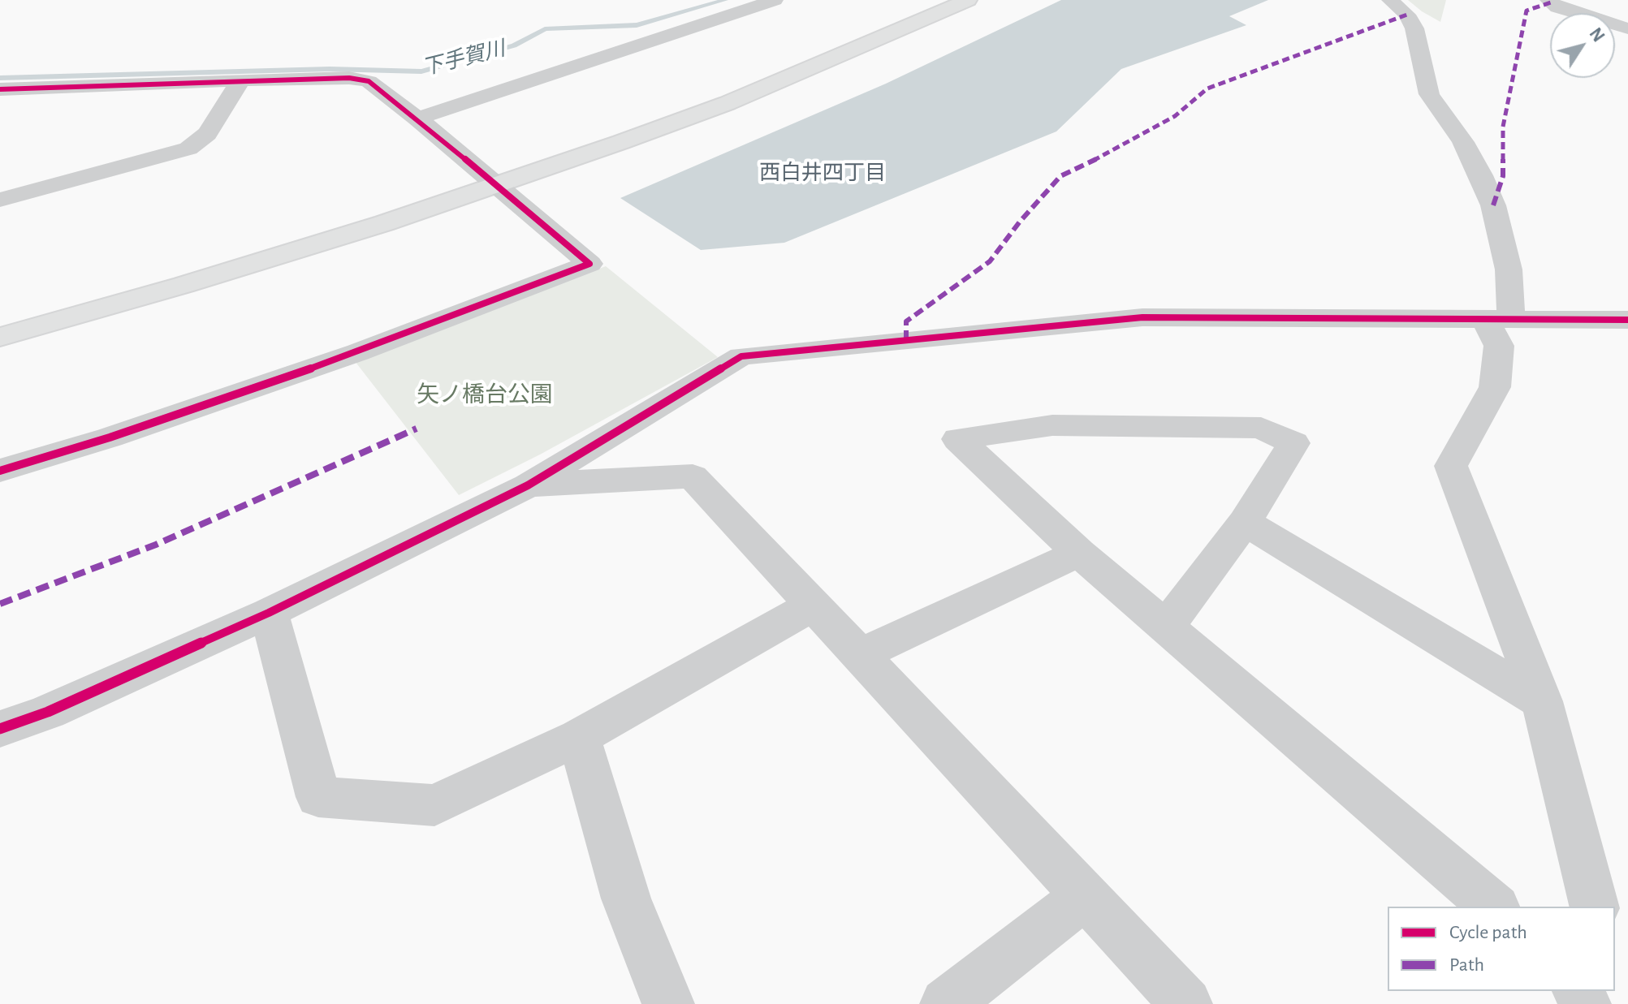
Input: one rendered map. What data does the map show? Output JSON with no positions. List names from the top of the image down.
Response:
{
  "districts": ["西白井四丁目"],
  "water": ["下手賀川"],
  "parks": ["矢ノ橋台公園"],
  "legend": ["Cycle path", "Path"],
  "north": "top right"
}
